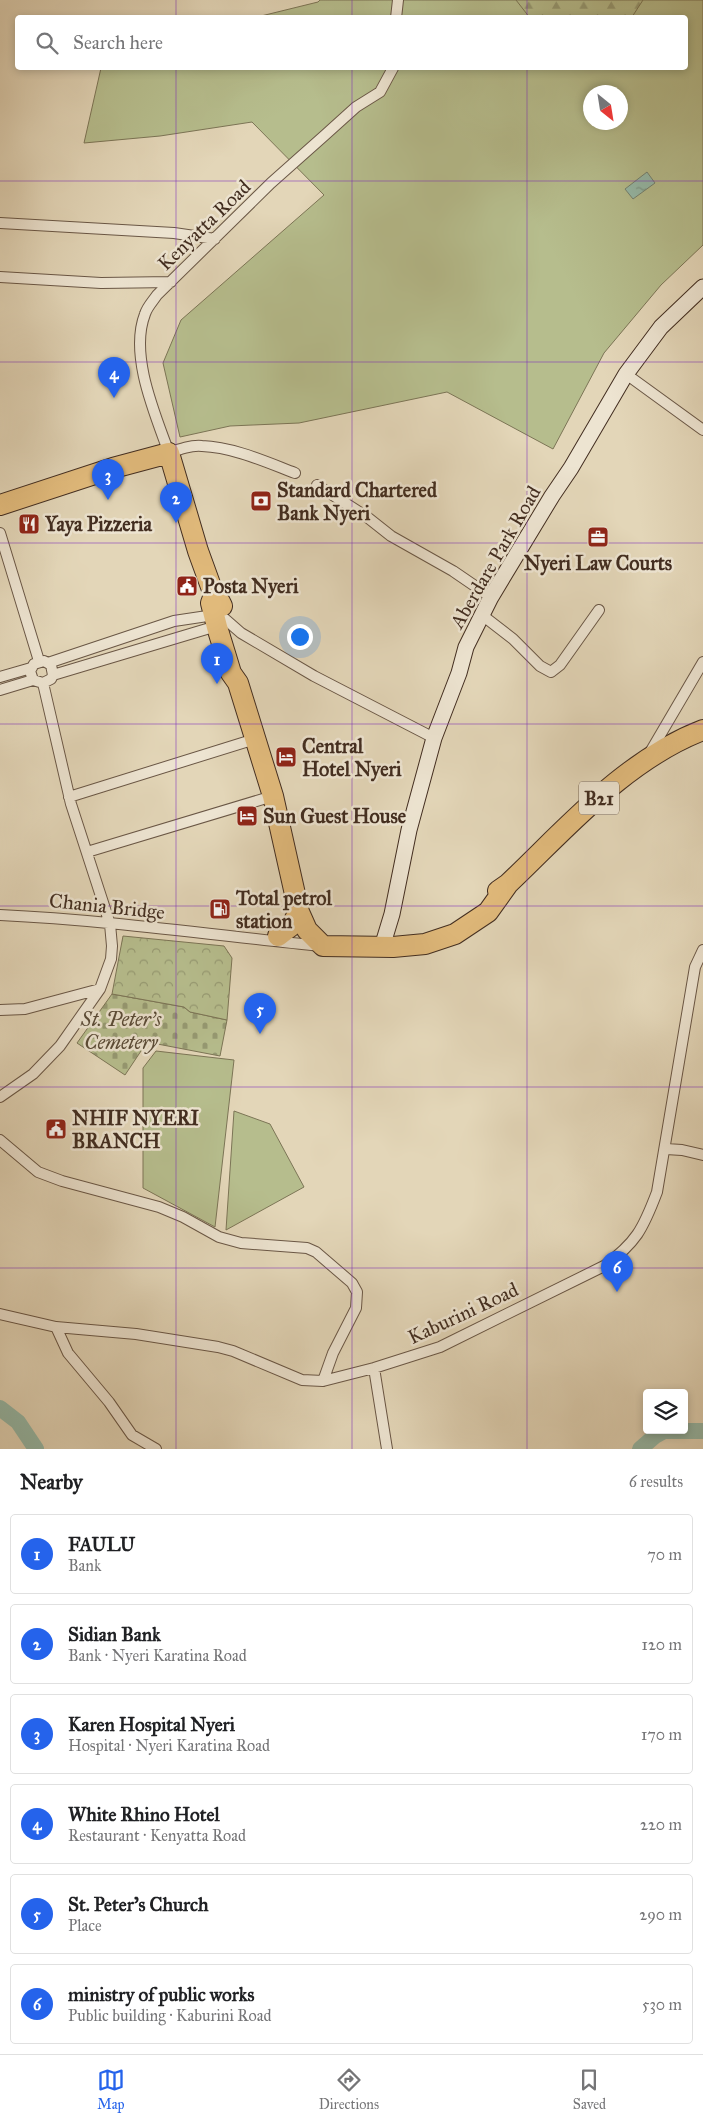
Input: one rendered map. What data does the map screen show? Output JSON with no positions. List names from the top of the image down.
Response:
{
  "streets": {
    "highway": ["B21"],
    "street": [
      "Kenyatta Road",
      "Aberdare Park Road",
      "Chania Bridge",
      "Kaburini Road"
    ]
  },
  "crossings": [
    ["Aberdare Park Road", "B21"],
    ["B21", "Chania Bridge"]
  ],
  "parks": ["St. Peter's Cemetery"],
  "places": {
    "bank": ["Standard Chartered Bank Nyeri"],
    "restaurant": ["Yaya Pizzeria"],
    "office": ["Nyeri Law Courts"],
    "public building": ["Posta Nyeri", "NHIF NYERI BRANCH"],
    "hotel": ["Central Hotel Nyeri", "Sun Guest House"],
    "fuel station": ["Total petrol station"]
  },
  "north": "bottom right",
  "page": {
    "search": "Search here",
    "pins": [
      "4",
      "3",
      "2",
      "1",
      "5",
      "6"
    ],
    "heading": ["Nearby", "6 results"],
    "list": [
      {
        "mark": "1",
        "name": "FAULU",
        "note": "Bank",
        "value": "70 m"
      },
      {
        "mark": "2",
        "name": "Sidian Bank",
        "note": "Bank · Nyeri Karatina Road",
        "value": "120 m"
      },
      {
        "mark": "3",
        "name": "Karen Hospital Nyeri",
        "note": "Hospital · Nyeri Karatina Road",
        "value": "170 m"
      },
      {
        "mark": "4",
        "name": "White Rhino Hotel",
        "note": "Restaurant · Kenyatta Road",
        "value": "220 m"
      },
      {
        "mark": "5",
        "name": "St. Peter's Church",
        "note": "Place",
        "value": "290 m"
      },
      {
        "mark": "6",
        "name": "ministry of public works",
        "note": "Public building · Kaburini Road",
        "value": "530 m"
      }
    ],
    "nav": ["Map", "Directions", "Saved"]
  }
}
